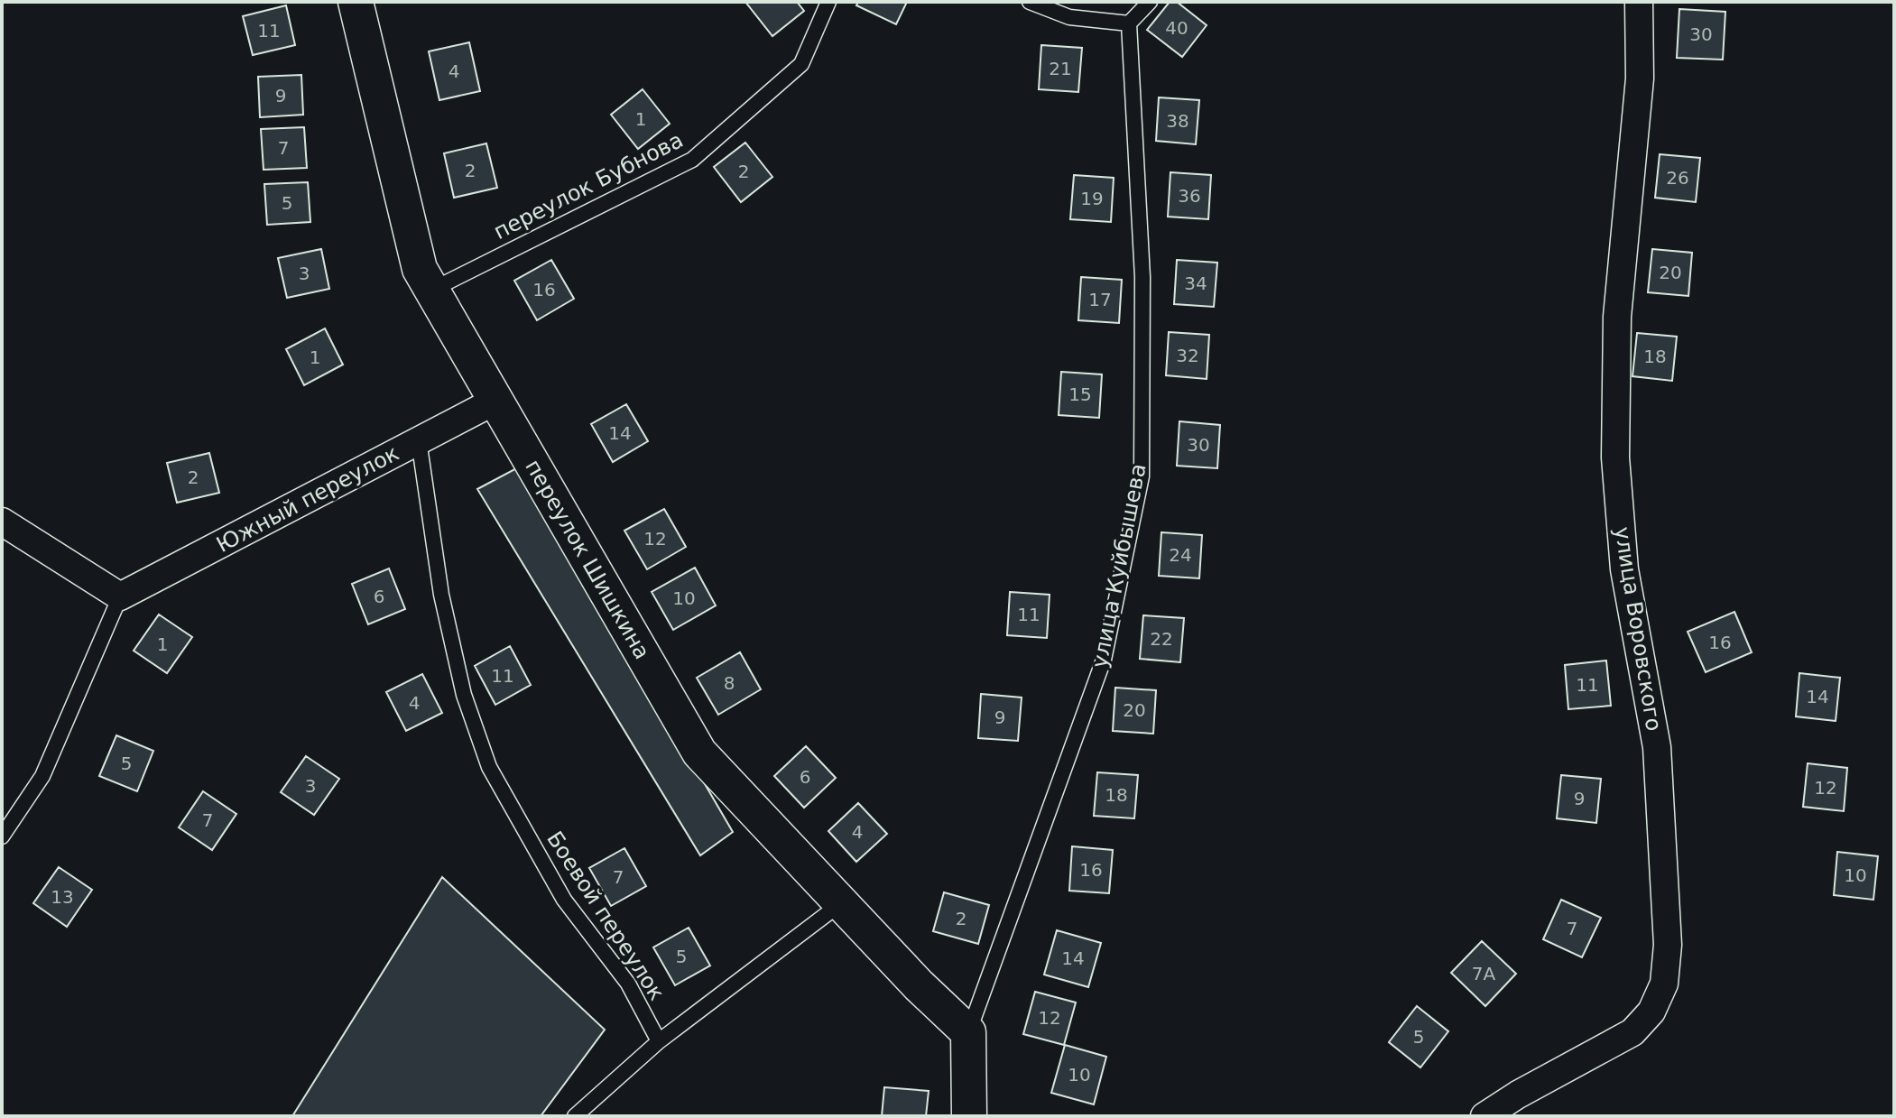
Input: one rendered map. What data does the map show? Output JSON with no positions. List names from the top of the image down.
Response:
{
  "streets": {
    "street": [
      "Южный переулок",
      "переулок Шишкина",
      "улица Куйбышева",
      "улица Воровского"
    ],
    "lane": ["переулок Бубнова", "Боевой переулок"]
  },
  "crossings": [
    ["переулок Бубнова", "переулок Шишкина"],
    ["Южный переулок", "переулок Шишкина"],
    ["Южный переулок", "Боевой переулок"],
    ["переулок Шишкина", "улица Куйбышева"]
  ],
  "house_numbers": [
    "40",
    "11",
    "30",
    "21",
    "4",
    "9",
    "1",
    "38",
    "7",
    "2",
    "2",
    "26",
    "36",
    "19",
    "5",
    "20",
    "3",
    "34",
    "16",
    "17",
    "32",
    "18",
    "1",
    "15",
    "14",
    "30",
    "2",
    "12",
    "24",
    "6",
    "10",
    "11",
    "22",
    "16",
    "1",
    "11",
    "8",
    "11",
    "14",
    "4",
    "20",
    "9",
    "5",
    "6",
    "3",
    "12",
    "18",
    "9",
    "7",
    "4",
    "16",
    "10",
    "7",
    "13",
    "2",
    "7",
    "5",
    "14",
    "7А",
    "12",
    "5",
    "10"
  ]
}
